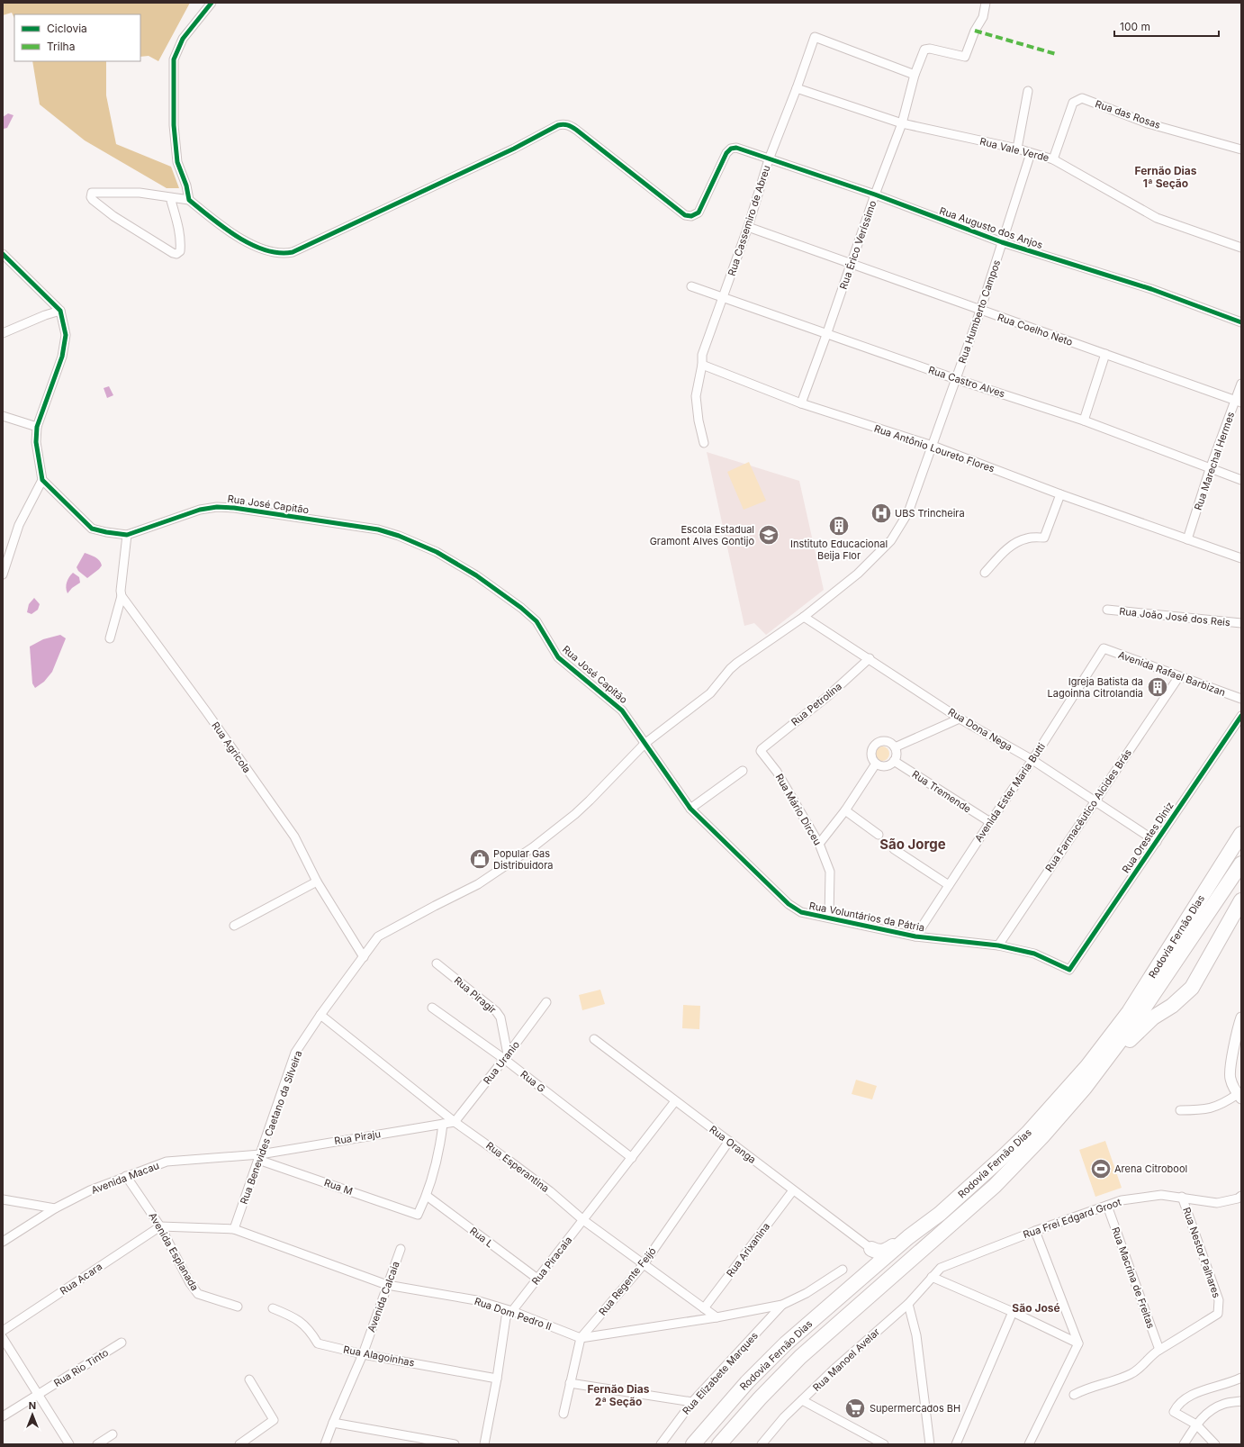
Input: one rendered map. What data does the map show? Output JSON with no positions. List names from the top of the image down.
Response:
{
  "streets": {
    "highway": ["Rodovia Fernão Dias"],
    "street": [
      "Rua das Rosas",
      "Rua Vale Verde",
      "Rua Cassemiro de Abreu",
      "Rua Augusto dos Anjos",
      "Rua Érico Veríssimo",
      "Rua Humberto Campos",
      "Rua Coelho Neto",
      "Rua Castro Alves",
      "Rua Antônio Loureto Flores",
      "Rua Marechal Hermes",
      "Rua José Capitão",
      "Rua João José dos Reis",
      "Avenida Rafael Barbizan",
      "Rua Petrolina",
      "Rua Dona Nega",
      "Rua Agricola",
      "Rua Tremende",
      "Avenida Ester Maria Butti",
      "Rua Mário Dirceu",
      "Rua Farmacêutico Alcides Brás",
      "Rua Orestes Diniz",
      "Rua Voluntários da Pátria",
      "Rua Piragir",
      "Rua Uranio",
      "Rua G",
      "Rua Benevides Caetano da Silveira",
      "Rua Piraju",
      "Rua Oranga",
      "Rua Esperantina",
      "Avenida Macau",
      "Rua M",
      "Rua Frei Edgard Groot",
      "Rua L",
      "Rua Arixanina",
      "Avenida Esplanada",
      "Rua Nestor Palhares",
      "Rua Piracaia",
      "Rua Macrina de Freitas",
      "Rua Acara",
      "Rua Regente Feijó",
      "Avenida Calcaia",
      "Rua Dom Pedro II",
      "Rua Alagoinhas",
      "Rua Manoel Avelar",
      "Rua Rio Tinto",
      "Rua Elizabete Marques"
    ]
  },
  "crossings": [
    ["Rua das Rosas", "Rua Vale Verde"],
    ["Rua Vale Verde", "Rua Cassemiro de Abreu"],
    ["Rua Vale Verde", "Rua Érico Veríssimo"],
    ["Rua Vale Verde", "Rua Humberto Campos"],
    ["Rua Cassemiro de Abreu", "Rua Augusto dos Anjos"],
    ["Rua Cassemiro de Abreu", "Rua Érico Veríssimo"],
    ["Rua Cassemiro de Abreu", "Rua Coelho Neto"],
    ["Rua Cassemiro de Abreu", "Rua Castro Alves"],
    ["Rua Cassemiro de Abreu", "Rua Antônio Loureto Flores"],
    ["Rua Augusto dos Anjos", "Rua Érico Veríssimo"],
    ["Rua Augusto dos Anjos", "Rua Humberto Campos"],
    ["Rua Érico Veríssimo", "Rua Coelho Neto"],
    ["Rua Érico Veríssimo", "Rua Castro Alves"],
    ["Rua Érico Veríssimo", "Rua Antônio Loureto Flores"],
    ["Rua Humberto Campos", "Rua Coelho Neto"],
    ["Rua Humberto Campos", "Rua Castro Alves"],
    ["Rua Humberto Campos", "Rua Antônio Loureto Flores"],
    ["Rua Humberto Campos", "Rua Dona Nega"],
    ["Rua Humberto Campos", "Rua Benevides Caetano da Silveira"],
    ["Rua Coelho Neto", "Rua Marechal Hermes"],
    ["Rua Castro Alves", "Rua Marechal Hermes"],
    ["Rua Antônio Loureto Flores", "Rua Marechal Hermes"],
    ["Rua José Capitão", "Rua Voluntários da Pátria"],
    ["Rua José Capitão", "Rua Benevides Caetano da Silveira"],
    ["Avenida Rafael Barbizan", "Avenida Ester Maria Butti"],
    ["Avenida Rafael Barbizan", "Rua Farmacêutico Alcides Brás"],
    ["Rua Petrolina", "Rua Dona Nega"],
    ["Rua Petrolina", "Rua Mário Dirceu"],
    ["Rua Dona Nega", "Avenida Ester Maria Butti"],
    ["Rua Dona Nega", "Rua Farmacêutico Alcides Brás"],
    ["Rua Dona Nega", "Rua Orestes Diniz"],
    ["Rua Dona Nega", "Rua Benevides Caetano da Silveira"],
    ["Rua Agricola", "Rua Benevides Caetano da Silveira"],
    ["Rua Tremende", "Avenida Ester Maria Butti"],
    ["Avenida Ester Maria Butti", "Rua Voluntários da Pátria"],
    ["Rua Mário Dirceu", "Rua Voluntários da Pátria"],
    ["Rua Farmacêutico Alcides Brás", "Rua Voluntários da Pátria"],
    ["Rua Orestes Diniz", "Rua Voluntários da Pátria"],
    ["Rua Voluntários da Pátria", "Rua Benevides Caetano da Silveira"],
    ["Rua Piragir", "Rua Uranio"],
    ["Rua Piragir", "Rua G"],
    ["Rua Uranio", "Rua G"],
    ["Rua Uranio", "Rua Piraju"],
    ["Rua Uranio", "Rua Esperantina"],
    ["Rua G", "Rua Piracaia"],
    ["Rua Benevides Caetano da Silveira", "Rua Piraju"],
    ["Rua Benevides Caetano da Silveira", "Rua Esperantina"],
    ["Rua Benevides Caetano da Silveira", "Avenida Macau"],
    ["Rua Benevides Caetano da Silveira", "Rua M"],
    ["Rua Benevides Caetano da Silveira", "Rua Dom Pedro II"],
    ["Rua Piraju", "Rua Esperantina"],
    ["Rua Piraju", "Avenida Macau"],
    ["Rua Piraju", "Rua M"],
    ["Rua Oranga", "Rua Arixanina"],
    ["Rua Oranga", "Rua Piracaia"],
    ["Rua Oranga", "Rua Regente Feijó"],
    ["Rua Esperantina", "Rua Arixanina"],
    ["Rua Esperantina", "Rua Piracaia"],
    ["Rua Esperantina", "Rua Regente Feijó"],
    ["Avenida Macau", "Rua M"],
    ["Avenida Macau", "Avenida Esplanada"],
    ["Rua M", "Rua L"],
    ["Rua Frei Edgard Groot", "Rua Nestor Palhares"],
    ["Rua Frei Edgard Groot", "Rua Macrina de Freitas"],
    ["Rua Frei Edgard Groot", "Rua Manoel Avelar"],
    ["Rua L", "Rua Piracaia"],
    ["Avenida Esplanada", "Rua Acara"],
    ["Avenida Esplanada", "Rua Dom Pedro II"],
    ["Rua Nestor Palhares", "Rua Macrina de Freitas"],
    ["Rua Piracaia", "Rua Dom Pedro II"],
    ["Rua Piracaia", "Rua Alagoinhas"],
    ["Rua Acara", "Rua Dom Pedro II"],
    ["Rua Regente Feijó", "Rua Dom Pedro II"],
    ["Avenida Calcaia", "Rua Dom Pedro II"],
    ["Avenida Calcaia", "Rua Alagoinhas"]
  ],
  "districts": [
    "Fernão Dias 1ª Seção",
    "São Jorge",
    "São José",
    "Fernão Dias 2ª Seção"
  ],
  "places": {
    "hospital": ["UBS Trincheira"],
    "building": ["Instituto Educacional Beija Flor", "Igreja Batista da Lagoinha Citrolandia"],
    "school or university": ["Escola Estadual Gramont Alves Gontijo"],
    "shop": ["Popular Gas Distribuidora"],
    "sports": ["Arena Citrobool"],
    "supermarket": ["Supermercados BH"]
  },
  "legend": ["Ciclovia", "Trilha"],
  "scale_bar": "100 m",
  "north": "top"
}
